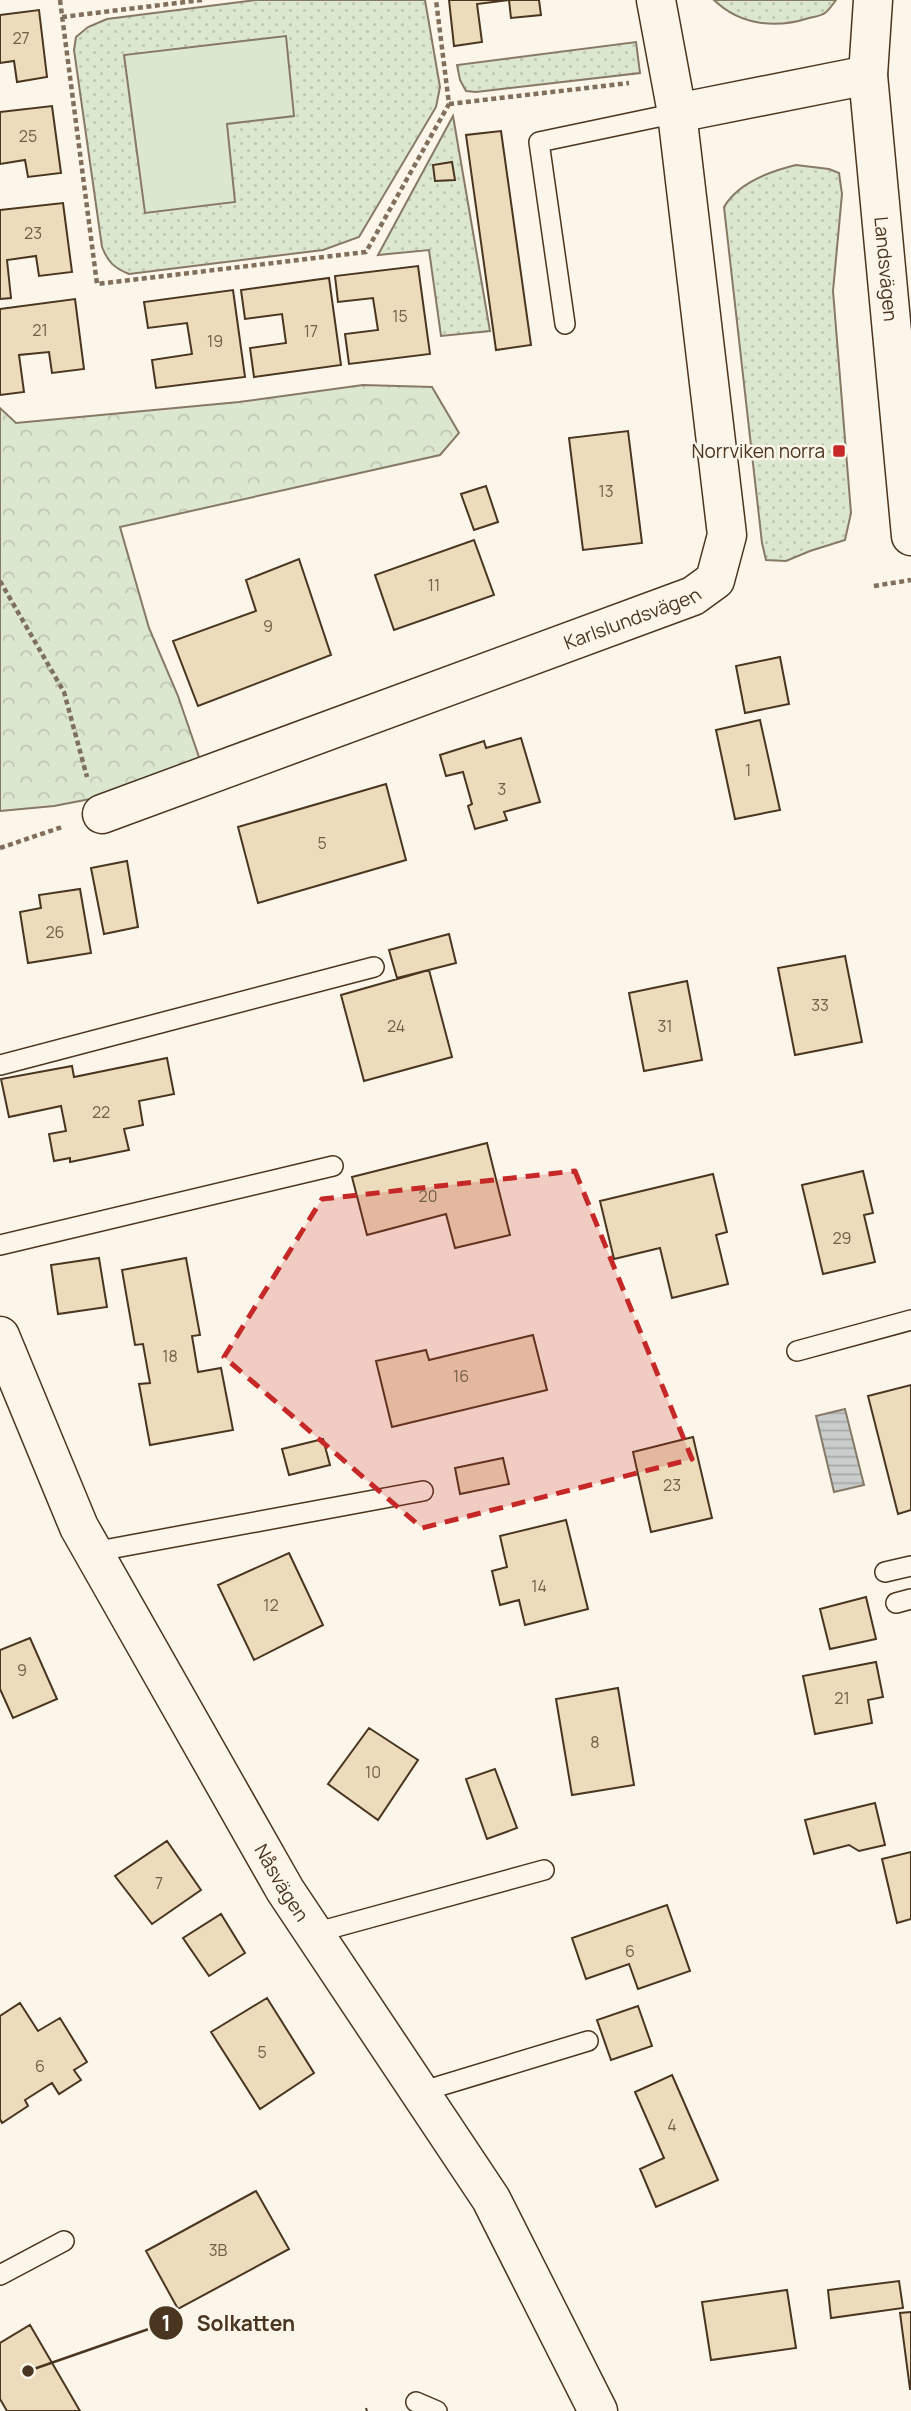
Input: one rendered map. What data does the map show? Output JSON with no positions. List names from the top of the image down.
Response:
{
  "streets": {
    "street": ["Landsvägen", "Karlslundsvägen", "Nåsvägen"]
  },
  "places": {
    "transit": ["Norrviken norra"],
    "other": ["Solkatten"]
  },
  "house_numbers": [
    "27",
    "25",
    "23",
    "15",
    "21",
    "17",
    "19",
    "13",
    "11",
    "9",
    "1",
    "3",
    "5",
    "26",
    "33",
    "24",
    "31",
    "22",
    "20",
    "29",
    "18",
    "16",
    "23",
    "14",
    "12",
    "9",
    "21",
    "8",
    "10",
    "7",
    "6",
    "5",
    "6",
    "4",
    "3B"
  ]
}
